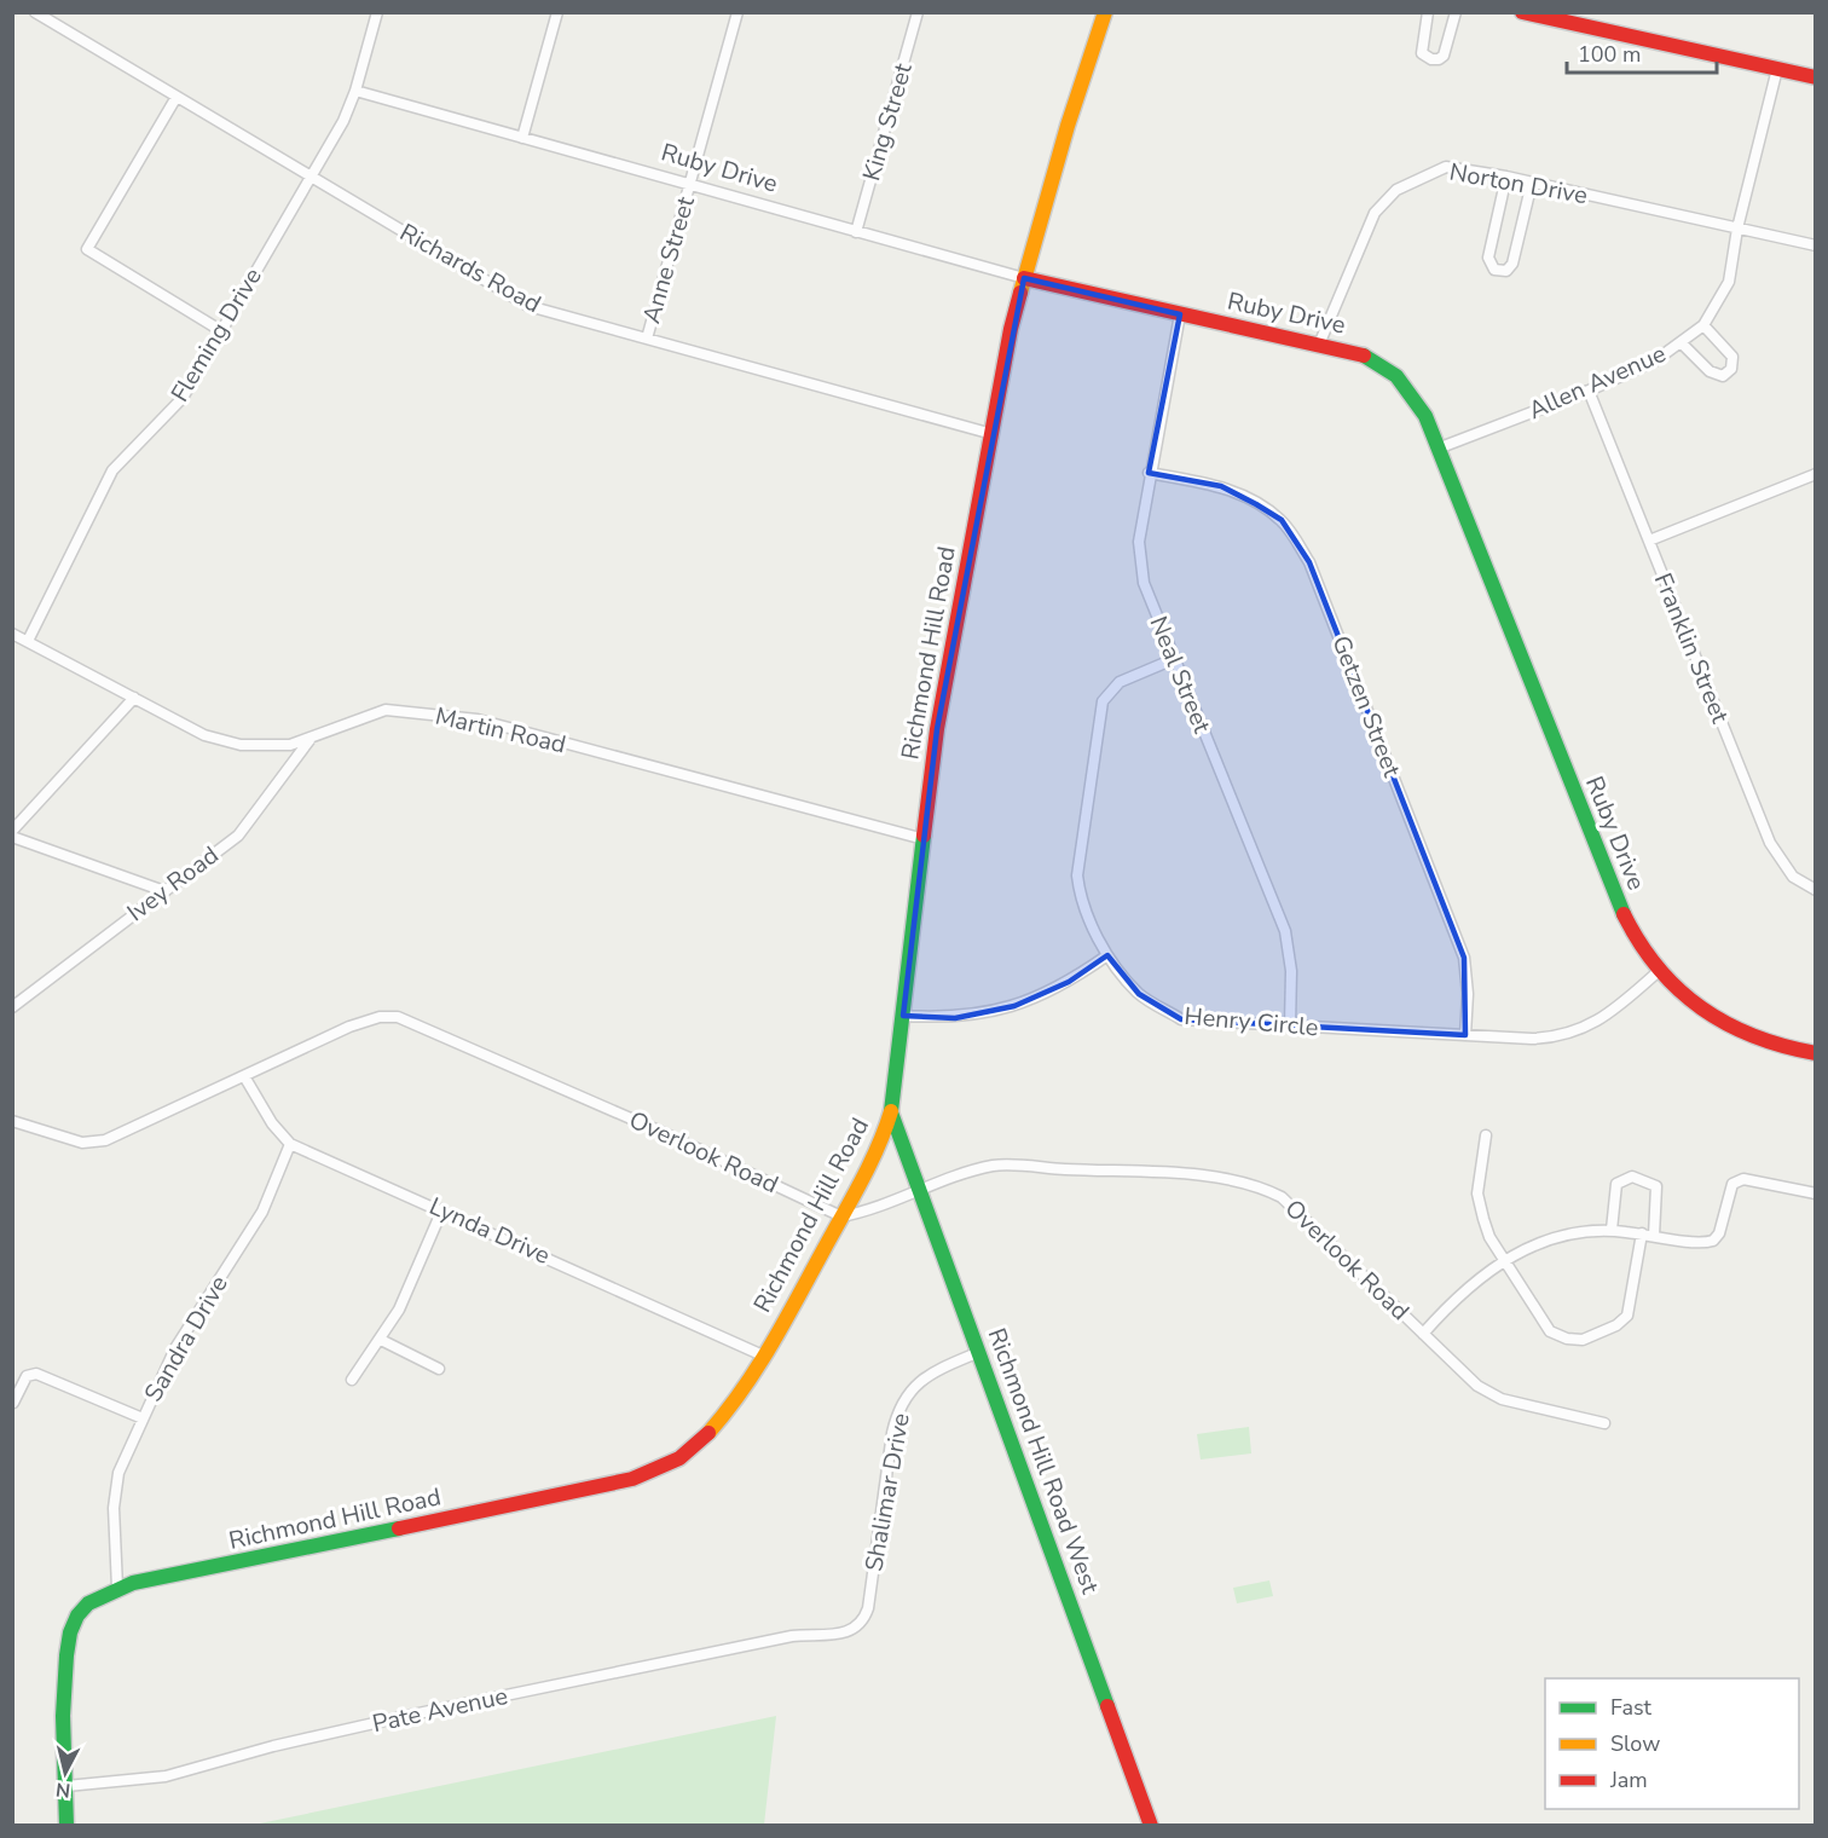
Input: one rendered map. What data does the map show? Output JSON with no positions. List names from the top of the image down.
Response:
{
  "streets": {
    "street": [
      "King Street",
      "Ruby Drive",
      "Norton Drive",
      "Anne Street",
      "Richards Road",
      "Fleming Drive",
      "Allen Avenue",
      "Franklin Street",
      "Richmond Hill Road",
      "Neal Street",
      "Getzen Street",
      "Martin Road",
      "Ivey Road",
      "Henry Circle",
      "Overlook Road",
      "Lynda Drive",
      "Sandra Drive",
      "Richmond Hill Road West",
      "Shalimar Drive",
      "Pate Avenue"
    ]
  },
  "crossings": [
    ["King Street", "Ruby Drive"],
    ["Ruby Drive", "Norton Drive"],
    ["Ruby Drive", "Anne Street"],
    ["Ruby Drive", "Fleming Drive"],
    ["Ruby Drive", "Allen Avenue"],
    ["Ruby Drive", "Richmond Hill Road"],
    ["Ruby Drive", "Neal Street"],
    ["Ruby Drive", "Henry Circle"],
    ["Norton Drive", "Allen Avenue"],
    ["Anne Street", "Richards Road"],
    ["Richards Road", "Fleming Drive"],
    ["Richards Road", "Richmond Hill Road"],
    ["Fleming Drive", "Martin Road"],
    ["Allen Avenue", "Franklin Street"],
    ["Richmond Hill Road", "Martin Road"],
    ["Richmond Hill Road", "Overlook Road"],
    ["Richmond Hill Road", "Lynda Drive"],
    ["Richmond Hill Road", "Sandra Drive"],
    ["Richmond Hill Road", "Richmond Hill Road West"],
    ["Richmond Hill Road", "Pate Avenue"],
    ["Neal Street", "Getzen Street"],
    ["Neal Street", "Henry Circle"],
    ["Getzen Street", "Henry Circle"],
    ["Martin Road", "Ivey Road"],
    ["Overlook Road", "Lynda Drive"],
    ["Overlook Road", "Richmond Hill Road West"],
    ["Lynda Drive", "Sandra Drive"],
    ["Richmond Hill Road West", "Shalimar Drive"],
    ["Shalimar Drive", "Pate Avenue"]
  ],
  "legend": ["Fast", "Slow", "Jam"],
  "scale_bar": "100 m",
  "north": "bottom"
}
